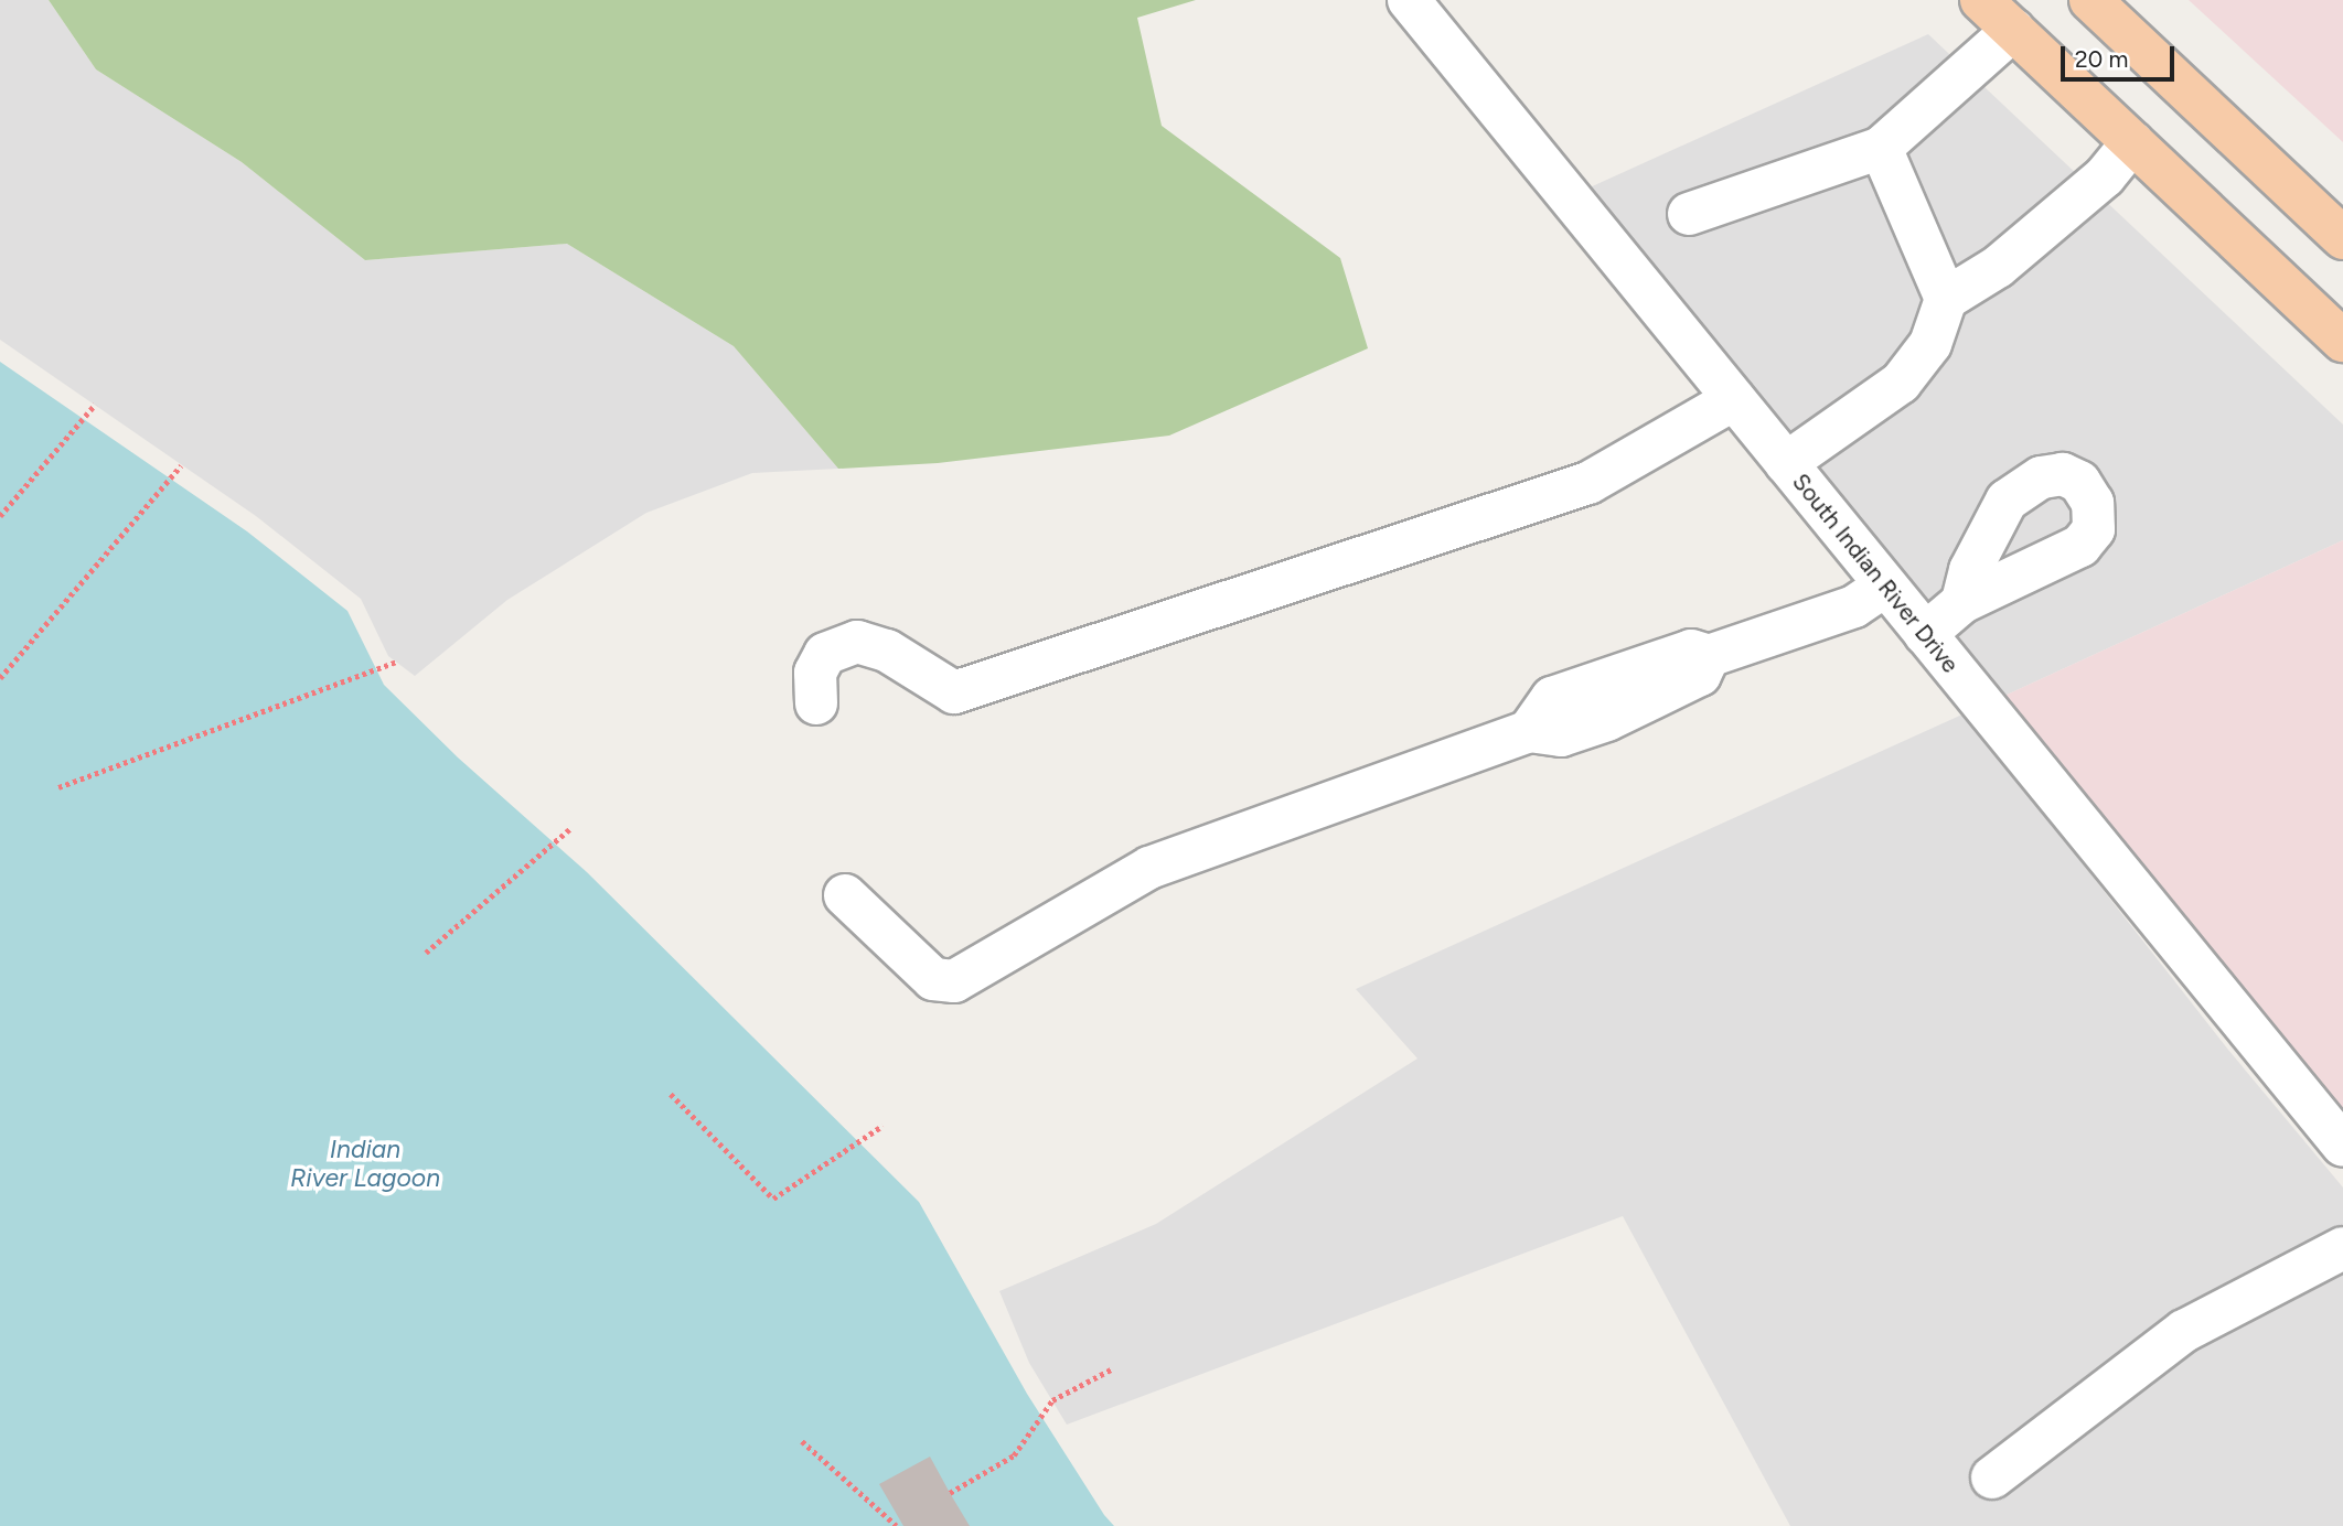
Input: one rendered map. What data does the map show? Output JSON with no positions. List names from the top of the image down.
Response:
{
  "streets": {
    "street": ["South Indian River Drive"]
  },
  "water": ["Indian River Lagoon"],
  "scale_bar": "20 m"
}
